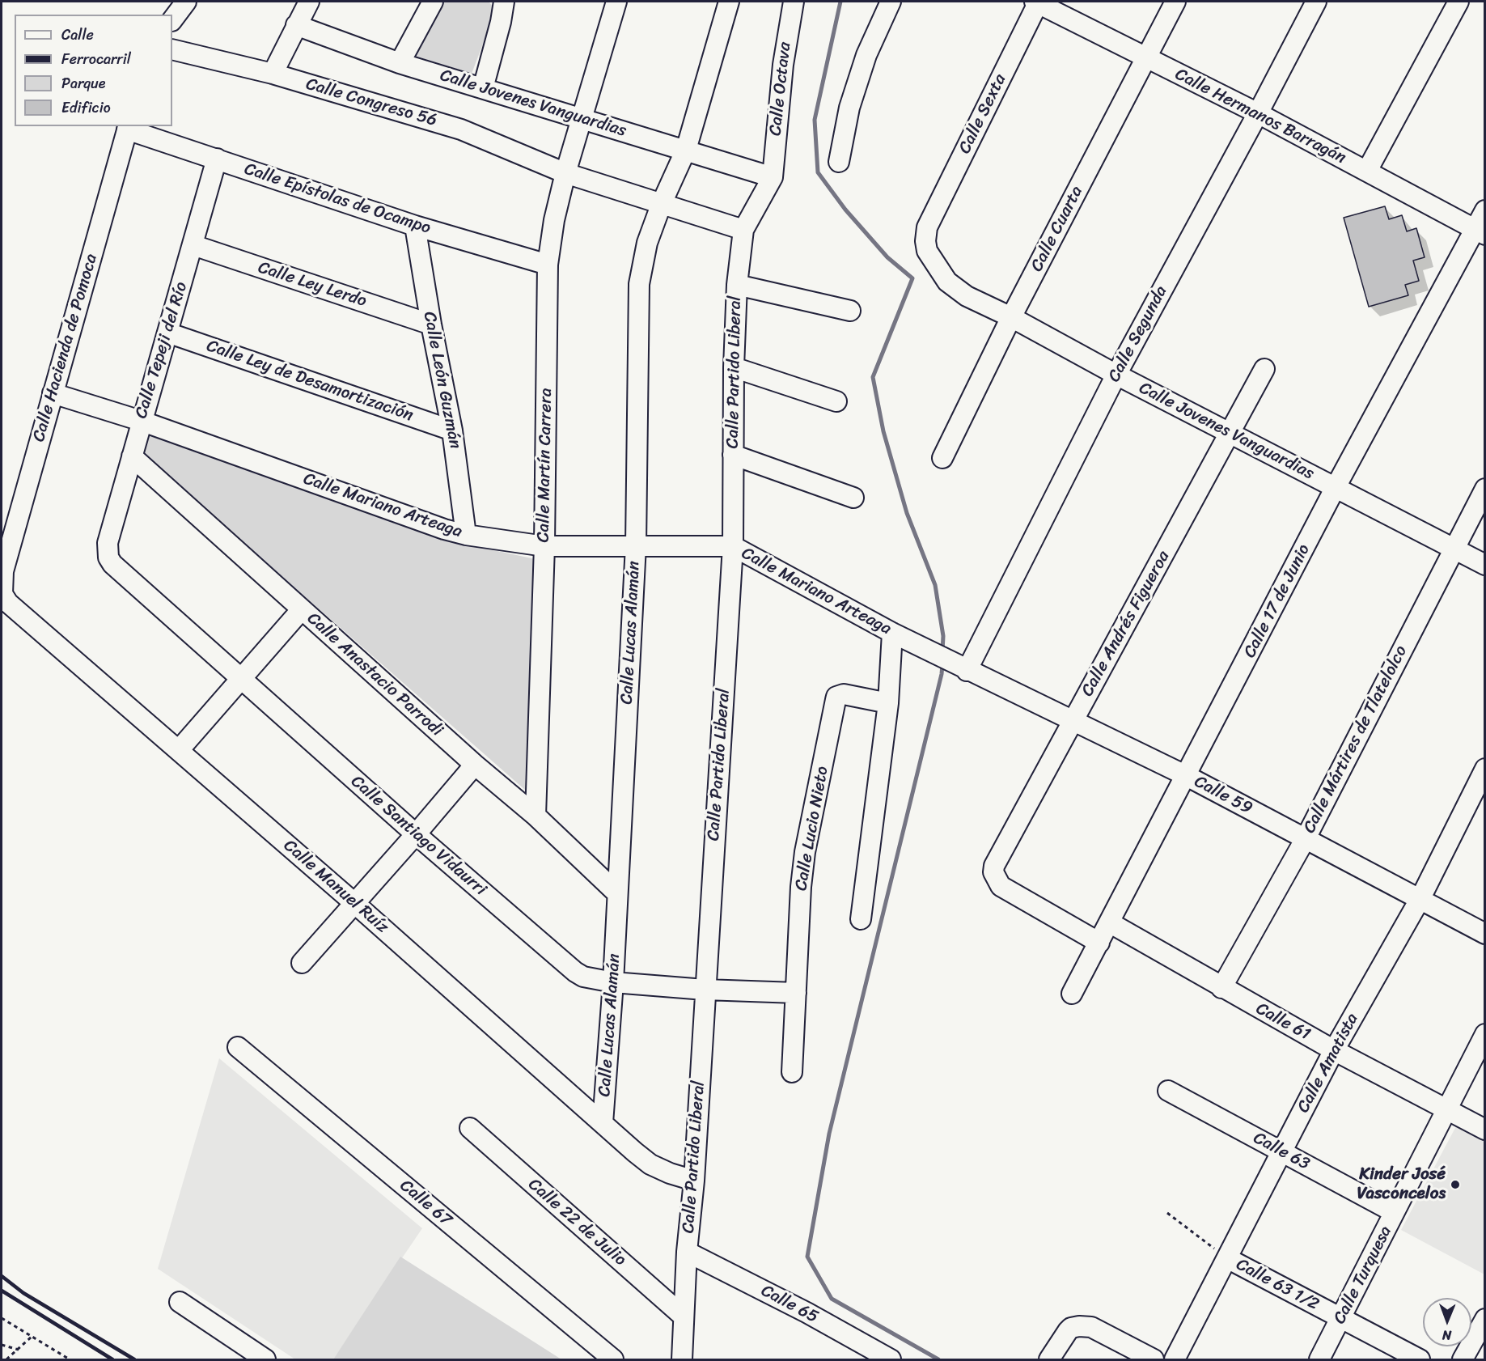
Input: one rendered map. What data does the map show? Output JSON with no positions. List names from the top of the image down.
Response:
{
  "streets": {
    "street": [
      "Calle Octava",
      "Calle Congreso 56",
      "Calle Jovenes Vanguardias",
      "Calle Sexta",
      "Calle Hermanos Barragán",
      "Calle Epístolas de Ocampo",
      "Calle Cuarta",
      "Calle Ley Lerdo",
      "Calle Segunda",
      "Calle Hacienda de Pomoca",
      "Calle Tepeji del Río",
      "Calle Partido Liberal",
      "Calle León Guzmán",
      "Calle Ley de Desamortización",
      "Calle Martín Carrera",
      "Calle Mariano Arteaga",
      "Calle 17 de Junio",
      "Calle Andrés Figueroa",
      "Calle Lucas Alamán",
      "Calle Anastacio Parrodi",
      "Calle Mártires de Tlatelolco",
      "Calle 59",
      "Calle Lucio Nieto",
      "Calle Santiago Vidaurri",
      "Calle Manuel Ruíz",
      "Calle 61",
      "Calle Amatista",
      "Calle 63",
      "Calle 67",
      "Calle 22 de Julio",
      "Calle Turquesa",
      "Calle 63 1/2",
      "Calle 65"
    ]
  },
  "crossings": [
    ["Calle Octava", "Calle Jovenes Vanguardias"],
    ["Calle Octava", "Calle Partido Liberal"],
    ["Calle Congreso 56", "Calle Partido Liberal"],
    ["Calle Congreso 56", "Calle Martín Carrera"],
    ["Calle Congreso 56", "Calle Lucas Alamán"],
    ["Calle Jovenes Vanguardias", "Calle Sexta"],
    ["Calle Jovenes Vanguardias", "Calle Cuarta"],
    ["Calle Jovenes Vanguardias", "Calle Segunda"],
    ["Calle Jovenes Vanguardias", "Calle Partido Liberal"],
    ["Calle Jovenes Vanguardias", "Calle Martín Carrera"],
    ["Calle Jovenes Vanguardias", "Calle 17 de Junio"],
    ["Calle Jovenes Vanguardias", "Calle Andrés Figueroa"],
    ["Calle Jovenes Vanguardias", "Calle Lucas Alamán"],
    ["Calle Jovenes Vanguardias", "Calle Mártires de Tlatelolco"],
    ["Calle Sexta", "Calle Hermanos Barragán"],
    ["Calle Hermanos Barragán", "Calle Cuarta"],
    ["Calle Hermanos Barragán", "Calle Segunda"],
    ["Calle Hermanos Barragán", "Calle 17 de Junio"],
    ["Calle Epístolas de Ocampo", "Calle Hacienda de Pomoca"],
    ["Calle Epístolas de Ocampo", "Calle Tepeji del Río"],
    ["Calle Epístolas de Ocampo", "Calle León Guzmán"],
    ["Calle Epístolas de Ocampo", "Calle Martín Carrera"],
    ["Calle Ley Lerdo", "Calle Tepeji del Río"],
    ["Calle Ley Lerdo", "Calle León Guzmán"],
    ["Calle Segunda", "Calle Mariano Arteaga"],
    ["Calle Segunda", "Calle 59"],
    ["Calle Hacienda de Pomoca", "Calle Mariano Arteaga"],
    ["Calle Hacienda de Pomoca", "Calle Manuel Ruíz"],
    ["Calle Tepeji del Río", "Calle Ley de Desamortización"],
    ["Calle Tepeji del Río", "Calle Mariano Arteaga"],
    ["Calle Tepeji del Río", "Calle Anastacio Parrodi"],
    ["Calle Tepeji del Río", "Calle Santiago Vidaurri"],
    ["Calle Partido Liberal", "Calle Mariano Arteaga"],
    ["Calle Partido Liberal", "Calle Santiago Vidaurri"],
    ["Calle Partido Liberal", "Calle Manuel Ruíz"],
    ["Calle Partido Liberal", "Calle 22 de Julio"],
    ["Calle Partido Liberal", "Calle 65"],
    ["Calle León Guzmán", "Calle Ley de Desamortización"],
    ["Calle León Guzmán", "Calle Mariano Arteaga"],
    ["Calle Martín Carrera", "Calle Mariano Arteaga"],
    ["Calle Martín Carrera", "Calle Anastacio Parrodi"],
    ["Calle Mariano Arteaga", "Calle Lucas Alamán"],
    ["Calle Mariano Arteaga", "Calle 59"],
    ["Calle 17 de Junio", "Calle Andrés Figueroa"],
    ["Calle 17 de Junio", "Calle 59"],
    ["Calle 17 de Junio", "Calle 61"],
    ["Calle Andrés Figueroa", "Calle 59"],
    ["Calle Lucas Alamán", "Calle Anastacio Parrodi"],
    ["Calle Lucas Alamán", "Calle Santiago Vidaurri"],
    ["Calle Lucas Alamán", "Calle Manuel Ruíz"],
    ["Calle Mártires de Tlatelolco", "Calle 59"],
    ["Calle Mártires de Tlatelolco", "Calle 61"],
    ["Calle 59", "Calle Amatista"],
    ["Calle Lucio Nieto", "Calle Santiago Vidaurri"],
    ["Calle 61", "Calle Amatista"],
    ["Calle 61", "Calle Turquesa"],
    ["Calle Amatista", "Calle 63"],
    ["Calle Amatista", "Calle 63 1/2"],
    ["Calle 63", "Calle Turquesa"],
    ["Calle Turquesa", "Calle 63 1/2"]
  ],
  "places": ["Kinder José Vasconcelos"],
  "legend": [
    "Calle",
    "Ferrocarril",
    "Parque",
    "Edificio"
  ],
  "north": "bottom"
}
